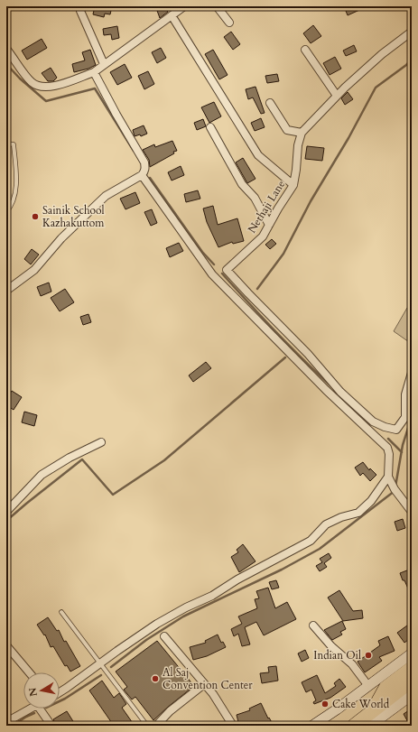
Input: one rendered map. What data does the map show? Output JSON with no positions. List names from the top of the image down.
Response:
{
  "streets": {
    "street": ["Nethaji Lane"]
  },
  "places": [
    "Sainik School Kazhakuttom",
    "Indian Oil",
    "Al Saj Convention Center",
    "Cake World"
  ],
  "north": "left"
}
